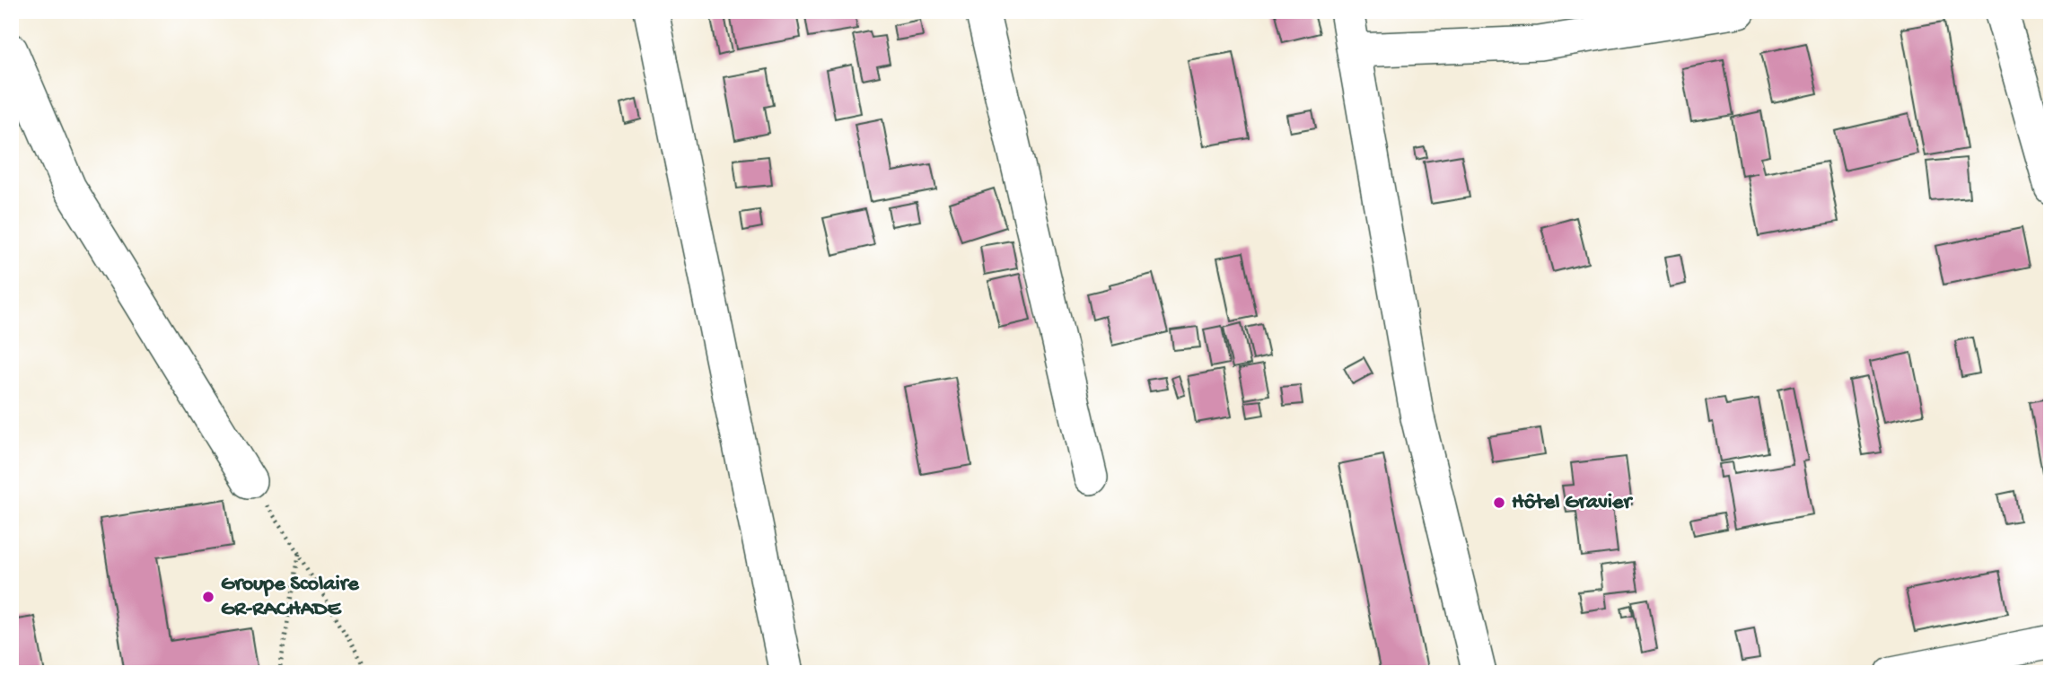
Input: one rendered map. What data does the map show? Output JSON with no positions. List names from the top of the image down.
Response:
{
  "places": ["Hôtel Gravier", "Groupe Scolaire GR-RACHADE"]
}
